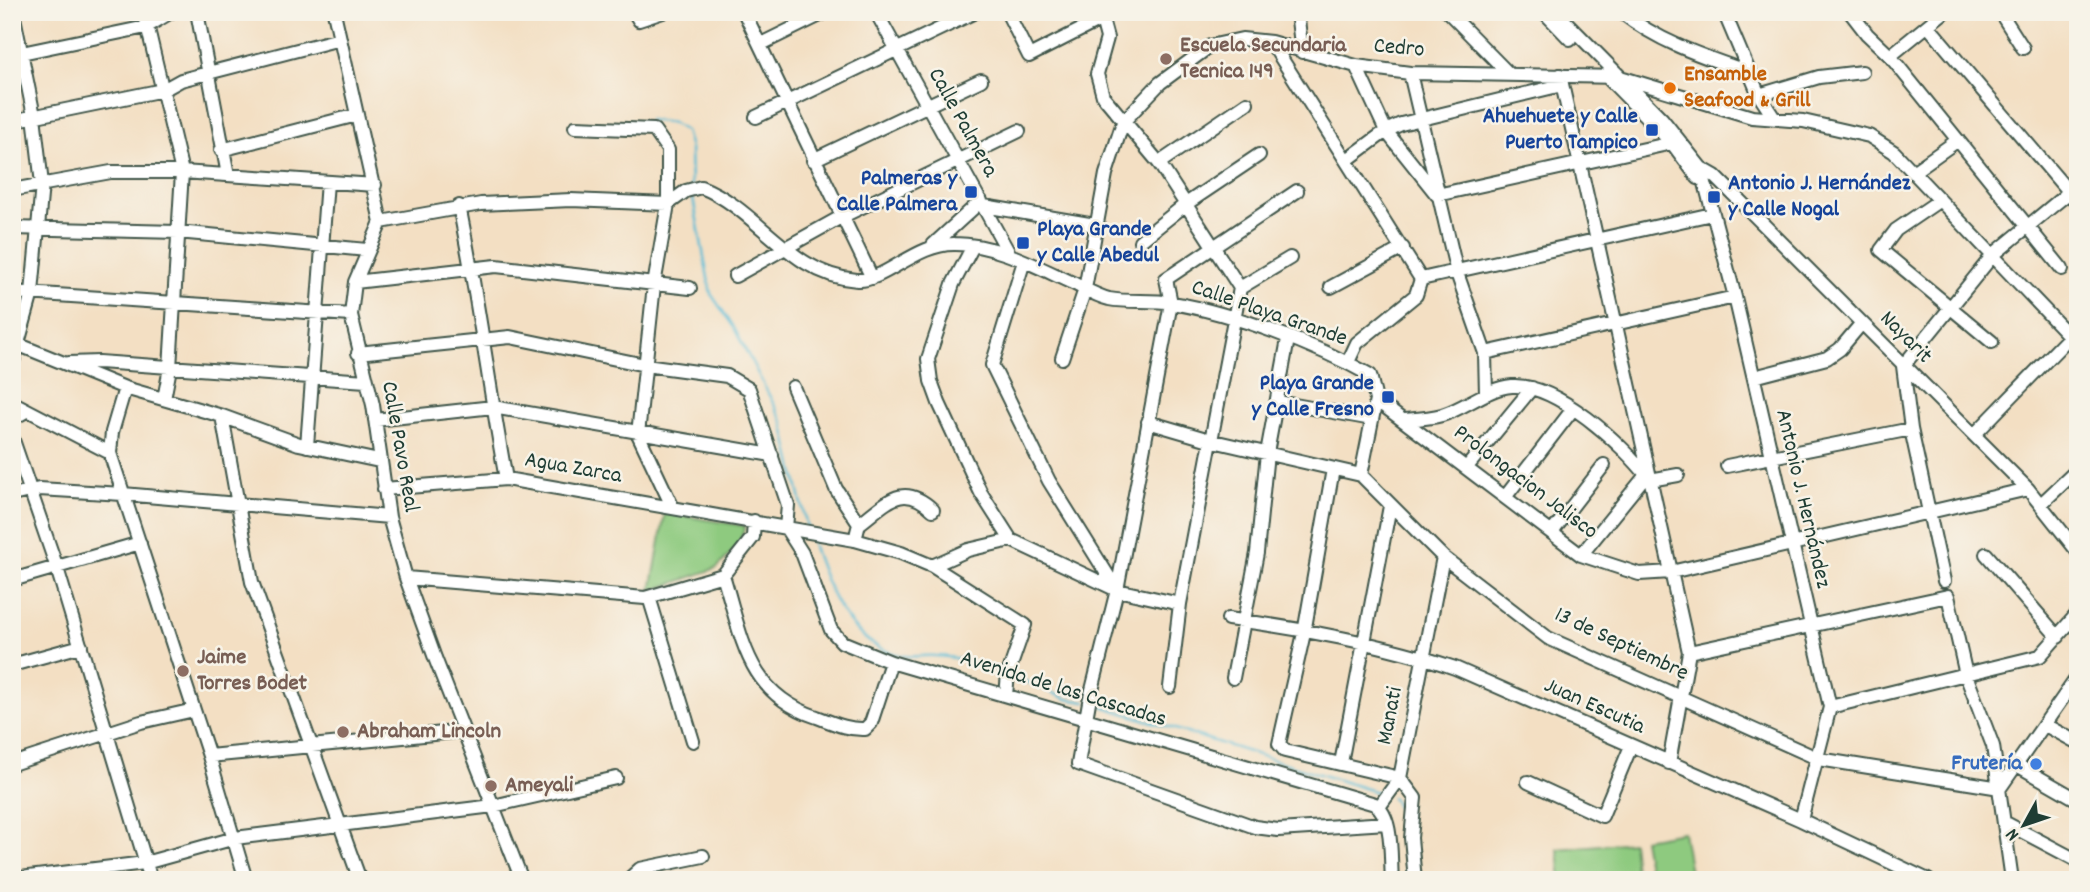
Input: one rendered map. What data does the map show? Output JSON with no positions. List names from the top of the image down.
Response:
{
  "streets": {
    "street": [
      "Cedro",
      "Calle Palmera",
      "Calle Playa Grande",
      "Nayarit",
      "Calle Pavo Real",
      "Agua Zarca",
      "Prolongacion Jalisco",
      "Antonio J. Hernández",
      "13 de Septiembre",
      "Avenida de las Cascadas",
      "Juan Escutia",
      "Manati"
    ]
  },
  "crossings": [
    ["Cedro", "Calle Playa Grande"],
    ["Calle Palmera", "Calle Playa Grande"],
    ["Calle Playa Grande", "Prolongacion Jalisco"],
    ["Nayarit", "Prolongacion Jalisco"],
    ["Nayarit", "Antonio J. Hernández"],
    ["Calle Pavo Real", "Agua Zarca"],
    ["Agua Zarca", "Avenida de las Cascadas"],
    ["Prolongacion Jalisco", "Antonio J. Hernández"],
    ["Antonio J. Hernández", "13 de Septiembre"],
    ["Antonio J. Hernández", "Juan Escutia"],
    ["13 de Septiembre", "Manati"],
    ["Juan Escutia", "Manati"]
  ],
  "places": {
    "other": [
      "Escuela Secundaria Tecnica 149",
      "Ensamble Seafood & Grill",
      "Jaime Torres Bodet",
      "Abraham Lincoln",
      "Frutería",
      "Ameyali"
    ],
    "transit": [
      "Ahuehuete y Calle Puerto Tampico",
      "Palmeras y Calle Palmera",
      "Antonio J. Hernández y Calle Nogal",
      "Playa Grande y Calle Abedul",
      "Playa Grande y Calle Fresno"
    ]
  },
  "north": "bottom left"
}
